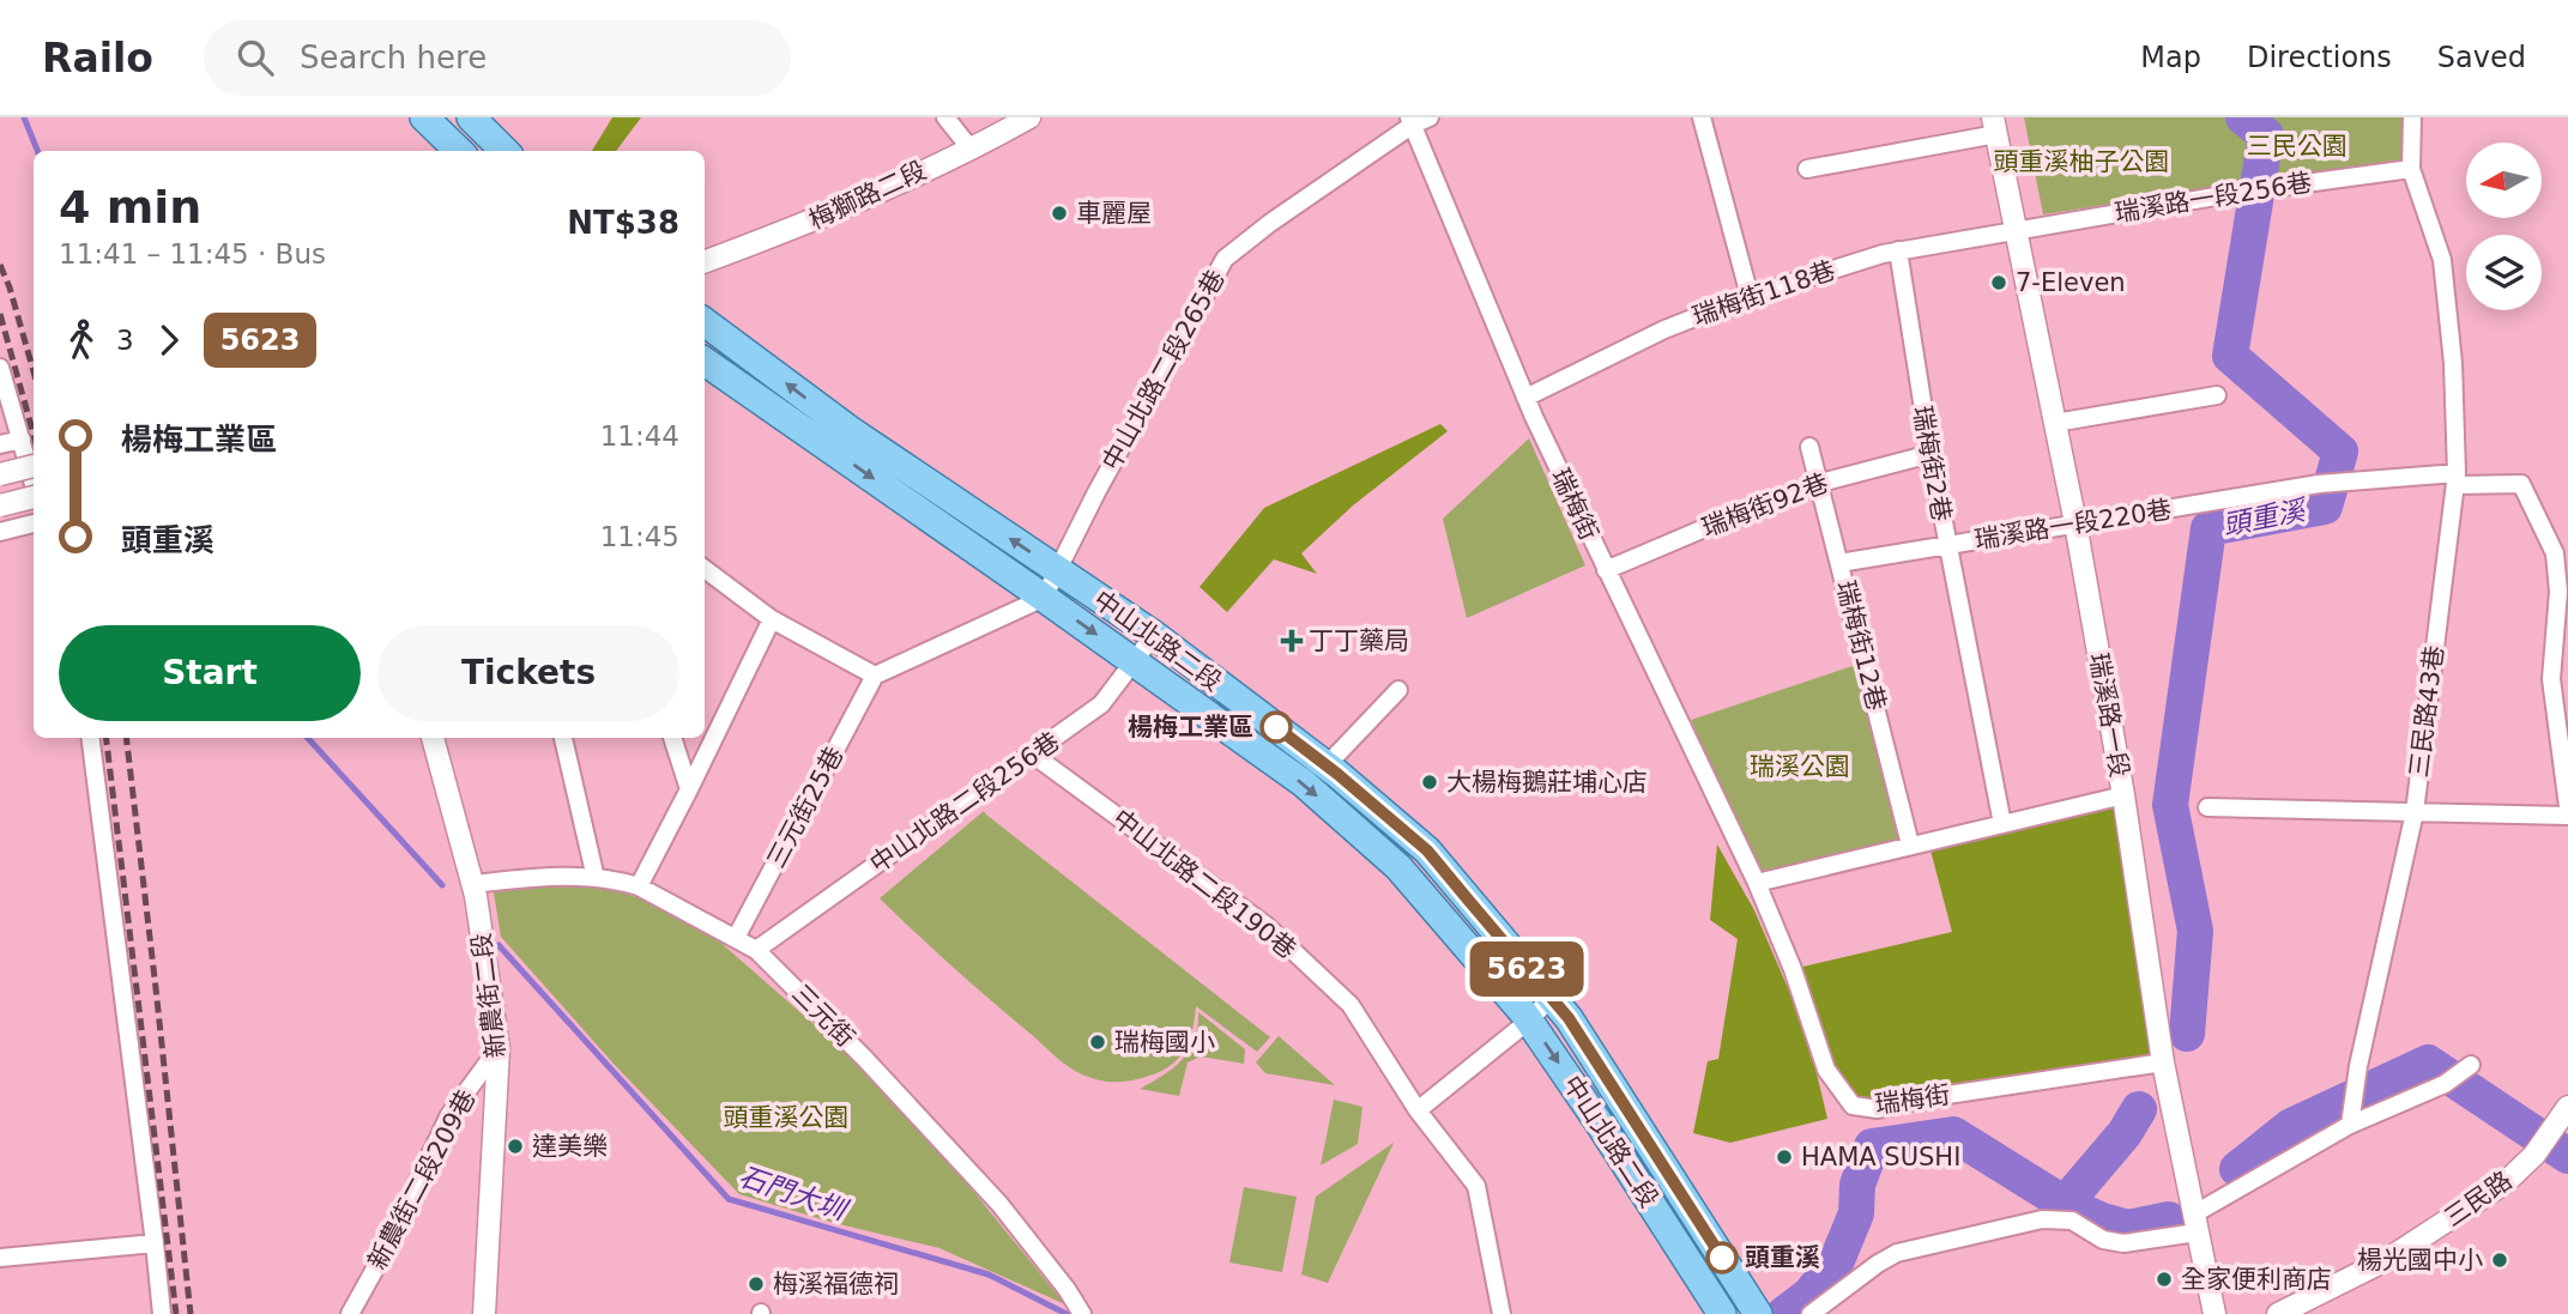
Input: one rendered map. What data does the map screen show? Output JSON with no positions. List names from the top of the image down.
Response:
{
  "streets": {
    "main road": ["中山北路二段"],
    "street": [
      "梅獅路二段",
      "瑞溪路一段256巷",
      "瑞梅街118巷",
      "中山北路二段265巷",
      "瑞梅街2巷",
      "瑞梅街",
      "瑞梅街92巷",
      "瑞溪路一段220巷",
      "瑞梅街12巷",
      "三民路43巷",
      "瑞溪路一段",
      "中山北路二段256巷",
      "三元街25巷",
      "中山北路二段190巷",
      "新農街二段",
      "三元街",
      "新農街二段209巷",
      "三民路"
    ]
  },
  "crossings": [
    ["瑞溪路一段256巷", "瑞梅街118巷"],
    ["瑞溪路一段256巷", "三民路43巷"],
    ["瑞溪路一段256巷", "瑞溪路一段"],
    ["瑞梅街118巷", "瑞梅街2巷"],
    ["瑞梅街118巷", "瑞梅街"],
    ["瑞梅街118巷", "瑞溪路一段"],
    ["中山北路二段265巷", "瑞梅街"],
    ["中山北路二段265巷", "中山北路二段"],
    ["瑞梅街2巷", "瑞梅街92巷"],
    ["瑞梅街2巷", "瑞溪路一段220巷"],
    ["瑞梅街", "瑞梅街92巷"],
    ["瑞梅街", "瑞溪路一段"],
    ["瑞梅街92巷", "瑞梅街12巷"],
    ["瑞溪路一段220巷", "瑞梅街12巷"],
    ["瑞溪路一段220巷", "三民路43巷"],
    ["瑞溪路一段220巷", "瑞溪路一段"],
    ["中山北路二段", "中山北路二段256巷"],
    ["中山北路二段256巷", "中山北路二段190巷"],
    ["中山北路二段256巷", "三元街"],
    ["三元街25巷", "三元街"],
    ["新農街二段", "三元街"],
    ["新農街二段", "新農街二段209巷"]
  ],
  "water": ["頭重溪", "石門大圳"],
  "parks": [
    "三民公園",
    "頭重溪柚子公園",
    "瑞溪公園",
    "頭重溪公園"
  ],
  "places": {
    "other": [
      "車麗屋",
      "7-Eleven",
      "楊梅工業區",
      "大楊梅鵝莊埔心店",
      "瑞梅國小",
      "達美樂",
      "HAMA SUSHI",
      "頭重溪",
      "楊光國中小",
      "全家便利商店",
      "梅溪福德祠"
    ],
    "health": ["丁丁藥局"]
  },
  "lines": ["bus line 5623"],
  "north": "left",
  "page": {
    "header": "Railo",
    "search": "Search here",
    "nav": ["Map", "Directions", "Saved"],
    "on_map": "5623",
    "heading": ["4 min", "11:41 – 11:45 · Bus", "NT$38"],
    "legs": ["3", "5623"],
    "list": [
      {
        "name": "楊梅工業區",
        "value": "11:44"
      },
      {
        "name": "頭重溪",
        "value": "11:45"
      }
    ],
    "buttons": ["Start", "Tickets"]
  }
}
